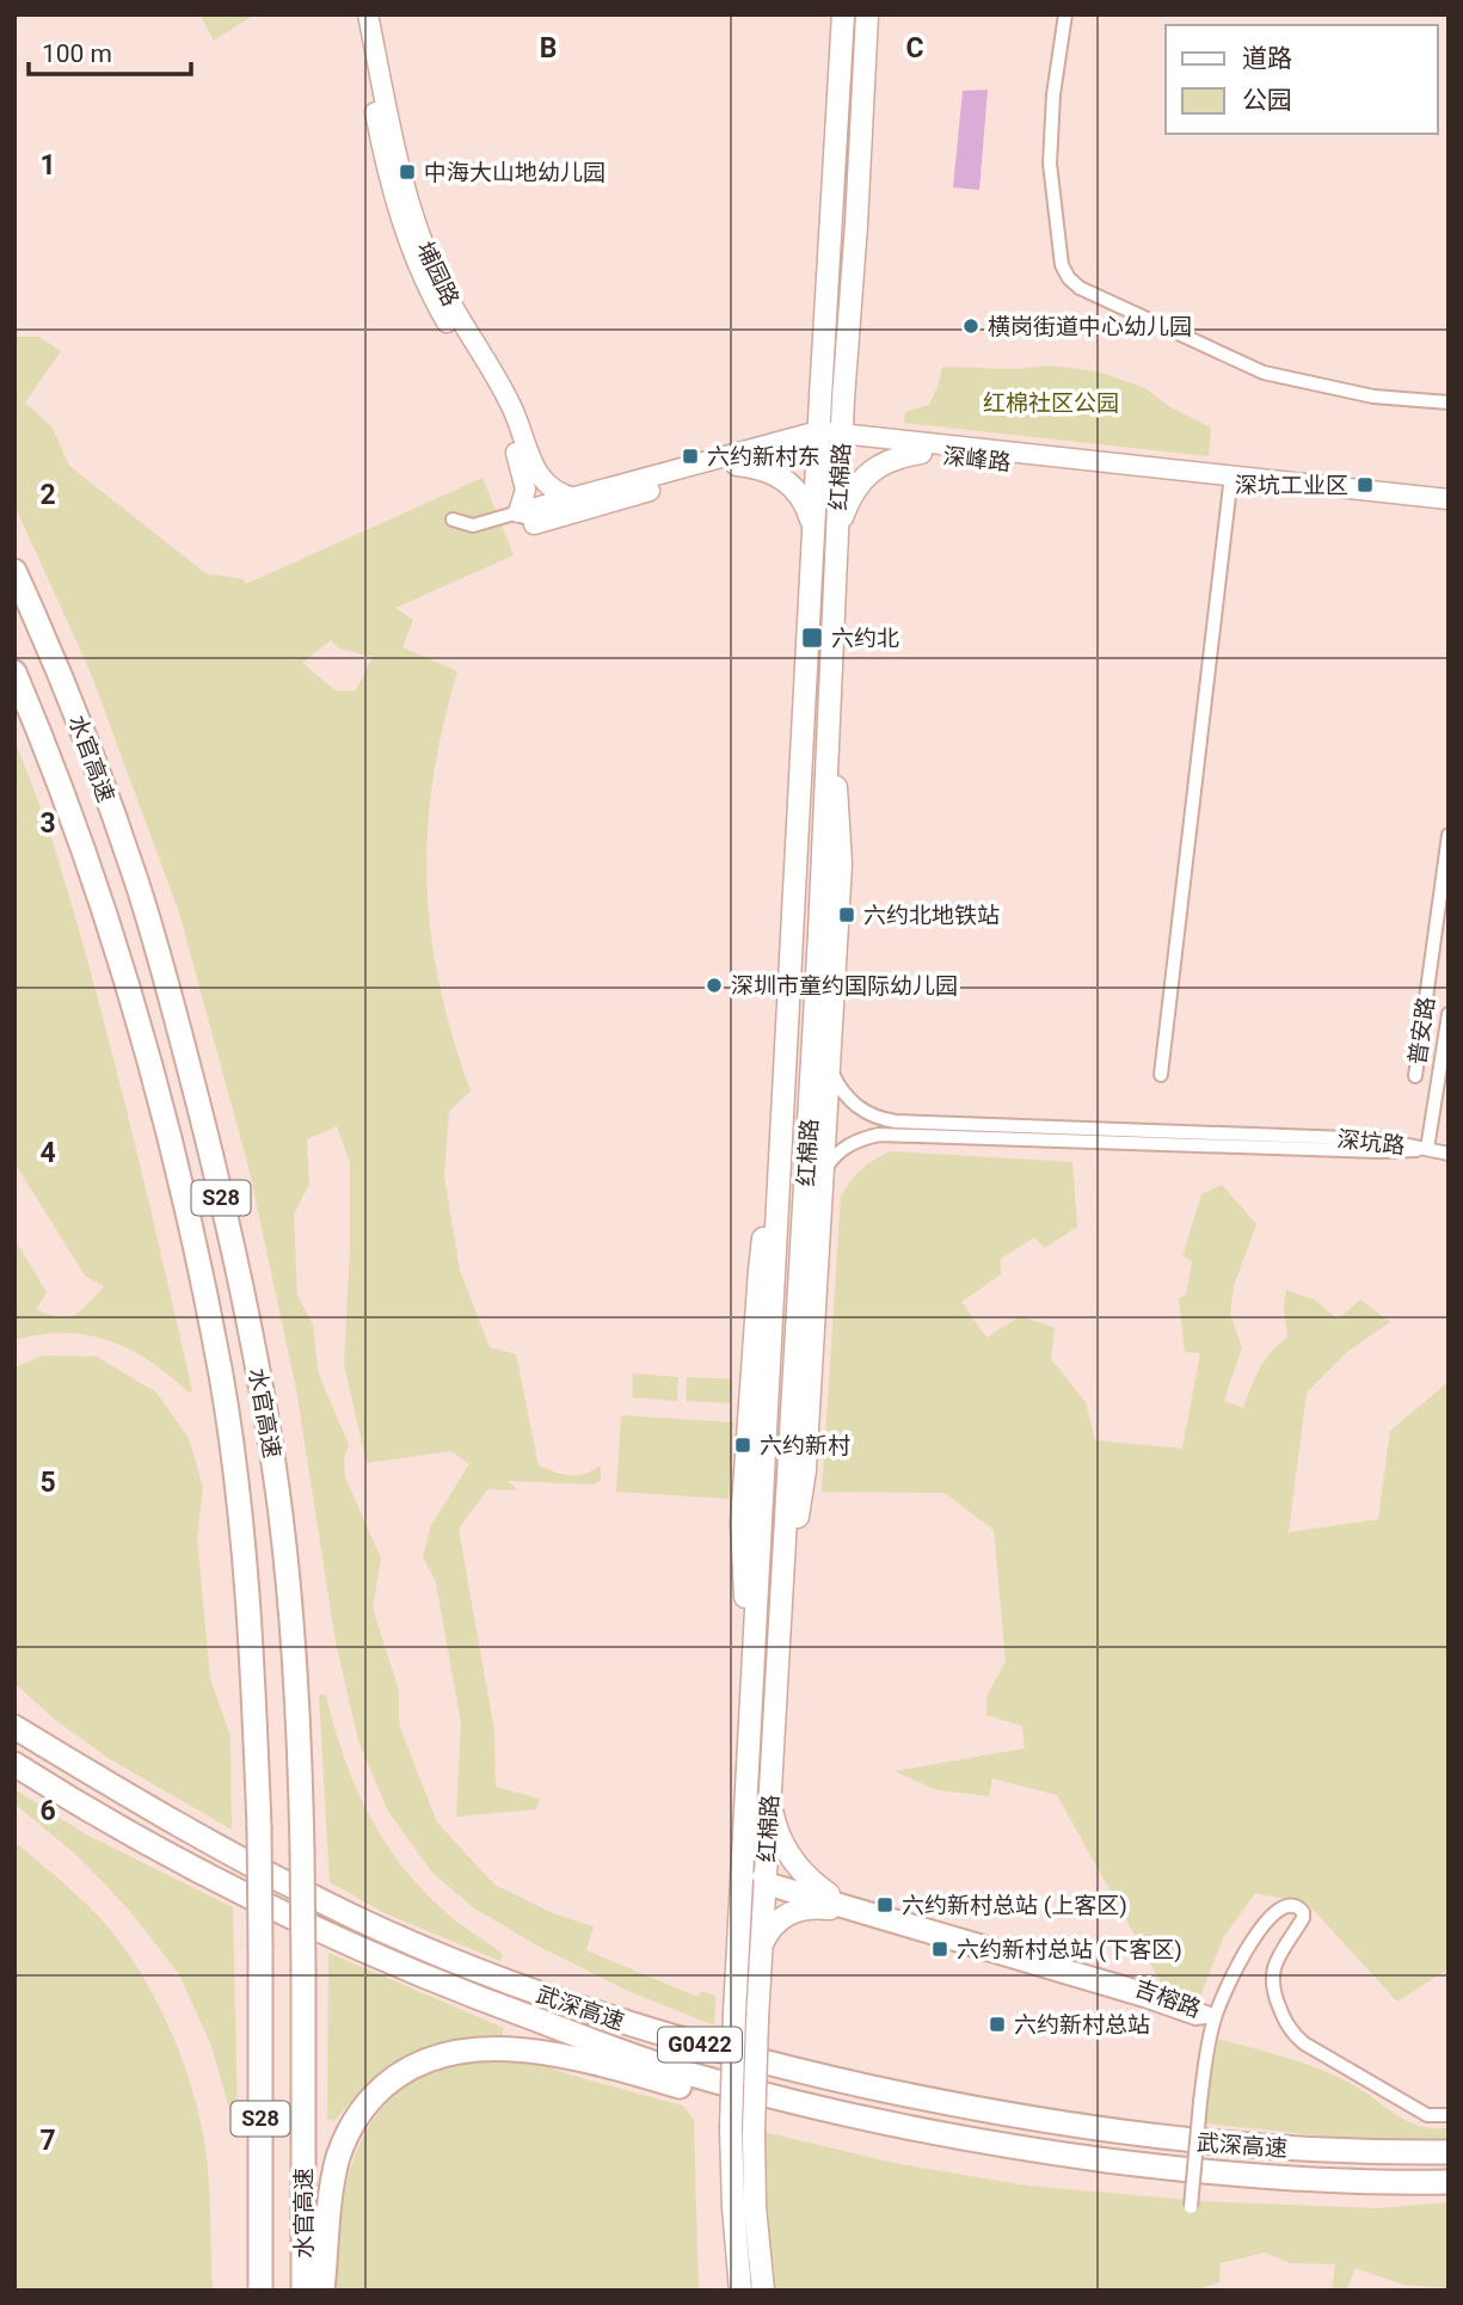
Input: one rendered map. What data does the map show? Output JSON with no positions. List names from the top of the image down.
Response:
{
  "streets": {
    "highway": [
      "水官高速",
      "S28",
      "武深高速",
      "G0422"
    ],
    "main road": ["红棉路"],
    "street": [
      "埔园路",
      "深峰路",
      "普安路",
      "深坑路",
      "吉榕路"
    ]
  },
  "crossings": [
    ["埔园路", "深峰路"],
    ["深峰路", "红棉路"],
    ["红棉路", "吉榕路"]
  ],
  "parks": ["红棉社区公园"],
  "places": {
    "transit": [
      "中海大山地幼儿园",
      "六约新村东",
      "深坑工业区",
      "六约北",
      "六约北地铁站",
      "六约新村",
      "六约新村总站 (上客区)",
      "六约新村总站 (下客区)",
      "六约新村总站"
    ],
    "other": ["横岗街道中心幼儿园", "深圳市童约国际幼儿园"]
  },
  "legend": ["道路", "公园"],
  "scale_bar": "100 m",
  "grid": {
    "columns": ["B", "C"],
    "rows": [
      "1",
      "2",
      "3",
      "4",
      "5",
      "6",
      "7"
    ]
  }
}
